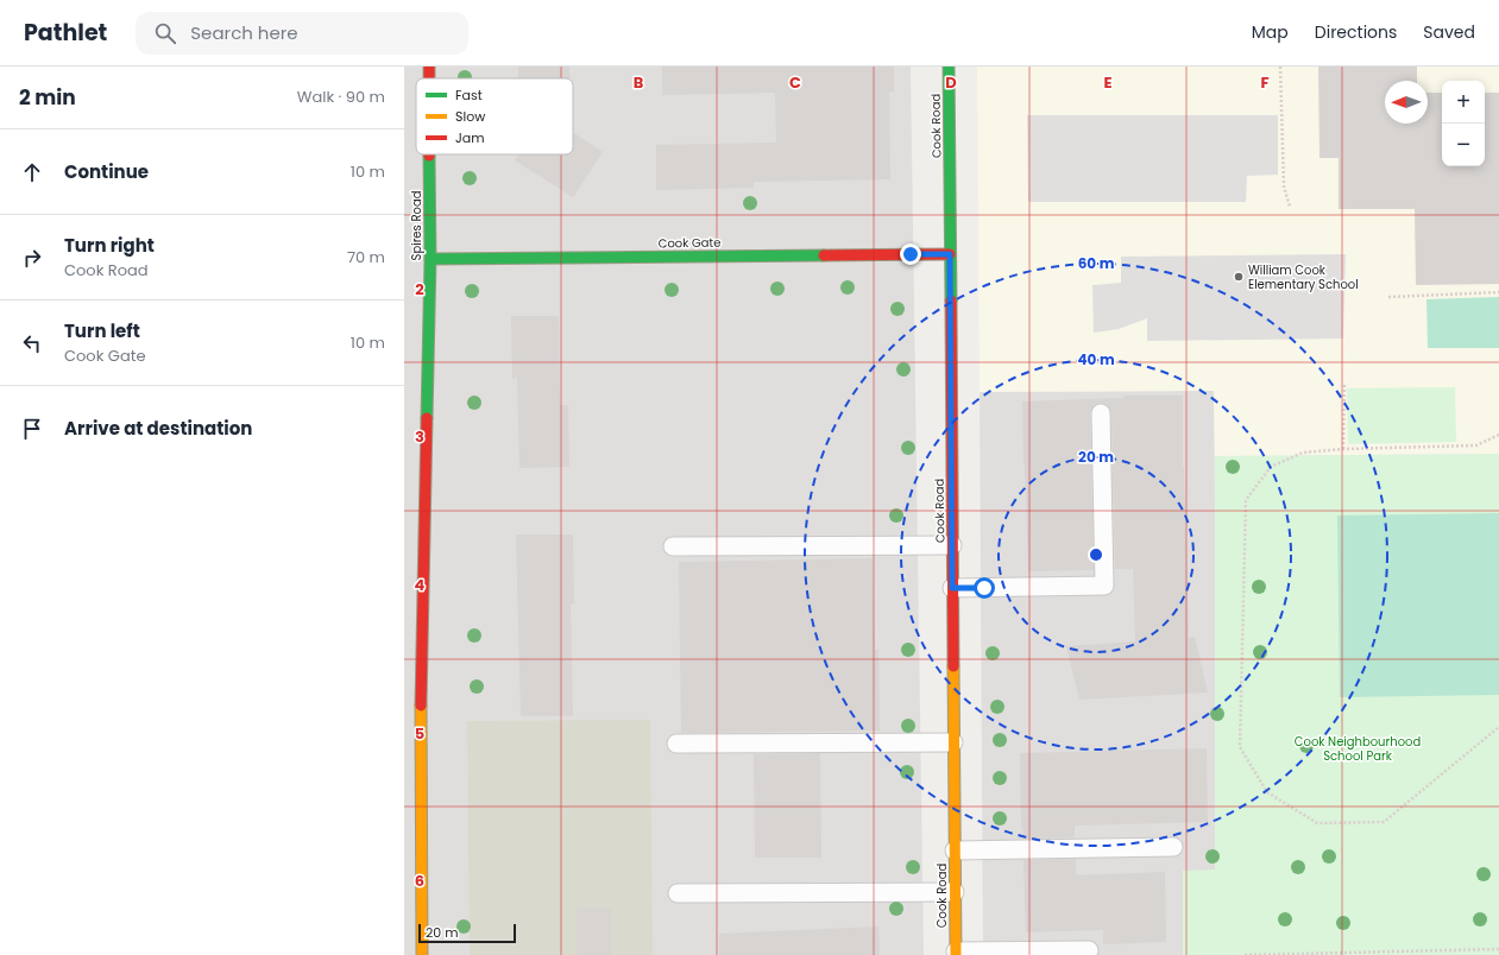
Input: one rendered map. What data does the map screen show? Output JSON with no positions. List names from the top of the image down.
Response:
{
  "streets": {
    "street": ["Cook Road", "Spires Road", "Cook Gate"]
  },
  "crossings": [
    ["Cook Road", "Cook Gate"],
    ["Spires Road", "Cook Gate"]
  ],
  "parks": ["Cook Neighbourhood School Park"],
  "places": ["William Cook Elementary School"],
  "legend": ["Fast", "Slow", "Jam"],
  "scale_bar": "20 m",
  "north": "left",
  "page": {
    "header": "Pathlet",
    "search": "Search here",
    "nav": ["Map", "Directions", "Saved"],
    "heading": ["2 min", "Walk · 90 m"],
    "map_buttons": ["+", "−"],
    "list": [
      ["Continue", "10 m"],
      ["Turn right", "Cook Road", "70 m"],
      ["Turn left", "Cook Gate", "10 m"],
      "Arrive at destination"
    ],
    "scale": "20 m"
  },
  "grid": {
    "columns": [
      "B",
      "C",
      "D",
      "E",
      "F"
    ],
    "rows": [
      "2",
      "3",
      "4",
      "5",
      "6"
    ]
  },
  "rings": ["60 m", "40 m", "20 m"]
}
